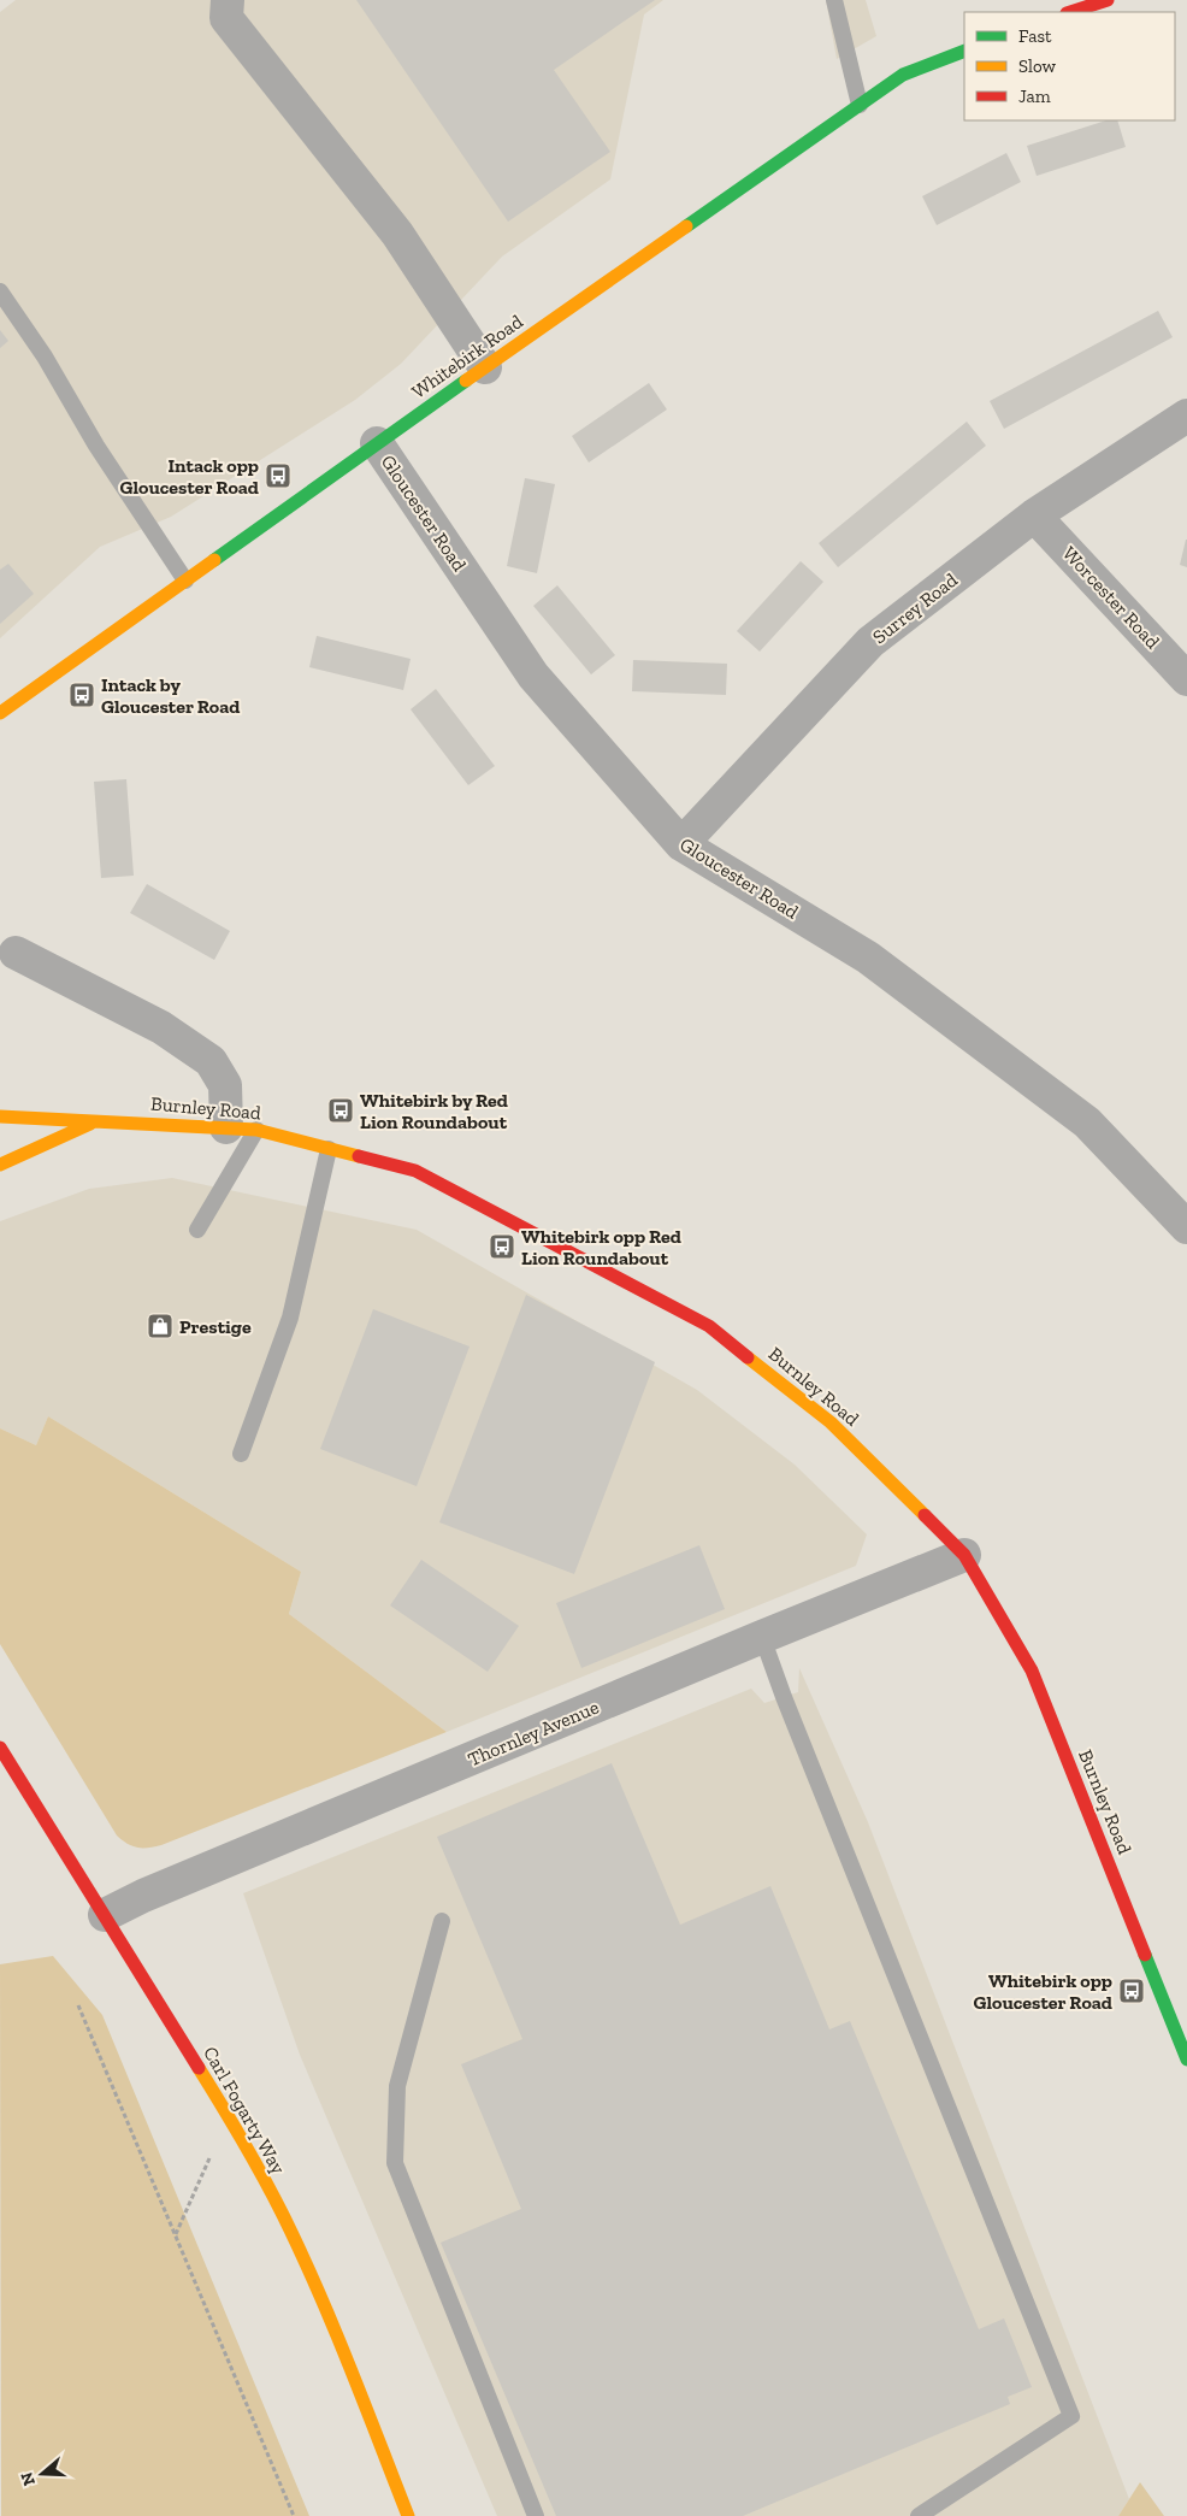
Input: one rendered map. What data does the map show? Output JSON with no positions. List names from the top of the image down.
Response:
{
  "streets": {
    "main road": ["Whitebirk Road", "Burnley Road", "Carl Fogarty Way"],
    "street": [
      "Gloucester Road",
      "Worcester Road",
      "Surrey Road",
      "Thornley Avenue"
    ]
  },
  "crossings": [
    ["Whitebirk Road", "Gloucester Road"],
    ["Gloucester Road", "Surrey Road"],
    ["Worcester Road", "Surrey Road"],
    ["Burnley Road", "Thornley Avenue"],
    ["Thornley Avenue", "Carl Fogarty Way"]
  ],
  "places": {
    "bus stop": [
      "Intack opp Gloucester Road",
      "Intack by Gloucester Road",
      "Whitebirk by Red Lion Roundabout",
      "Whitebirk opp Red Lion Roundabout",
      "Whitebirk opp Gloucester Road"
    ],
    "shop": ["Prestige"]
  },
  "legend": ["Fast", "Slow", "Jam"],
  "north": "left"
}
